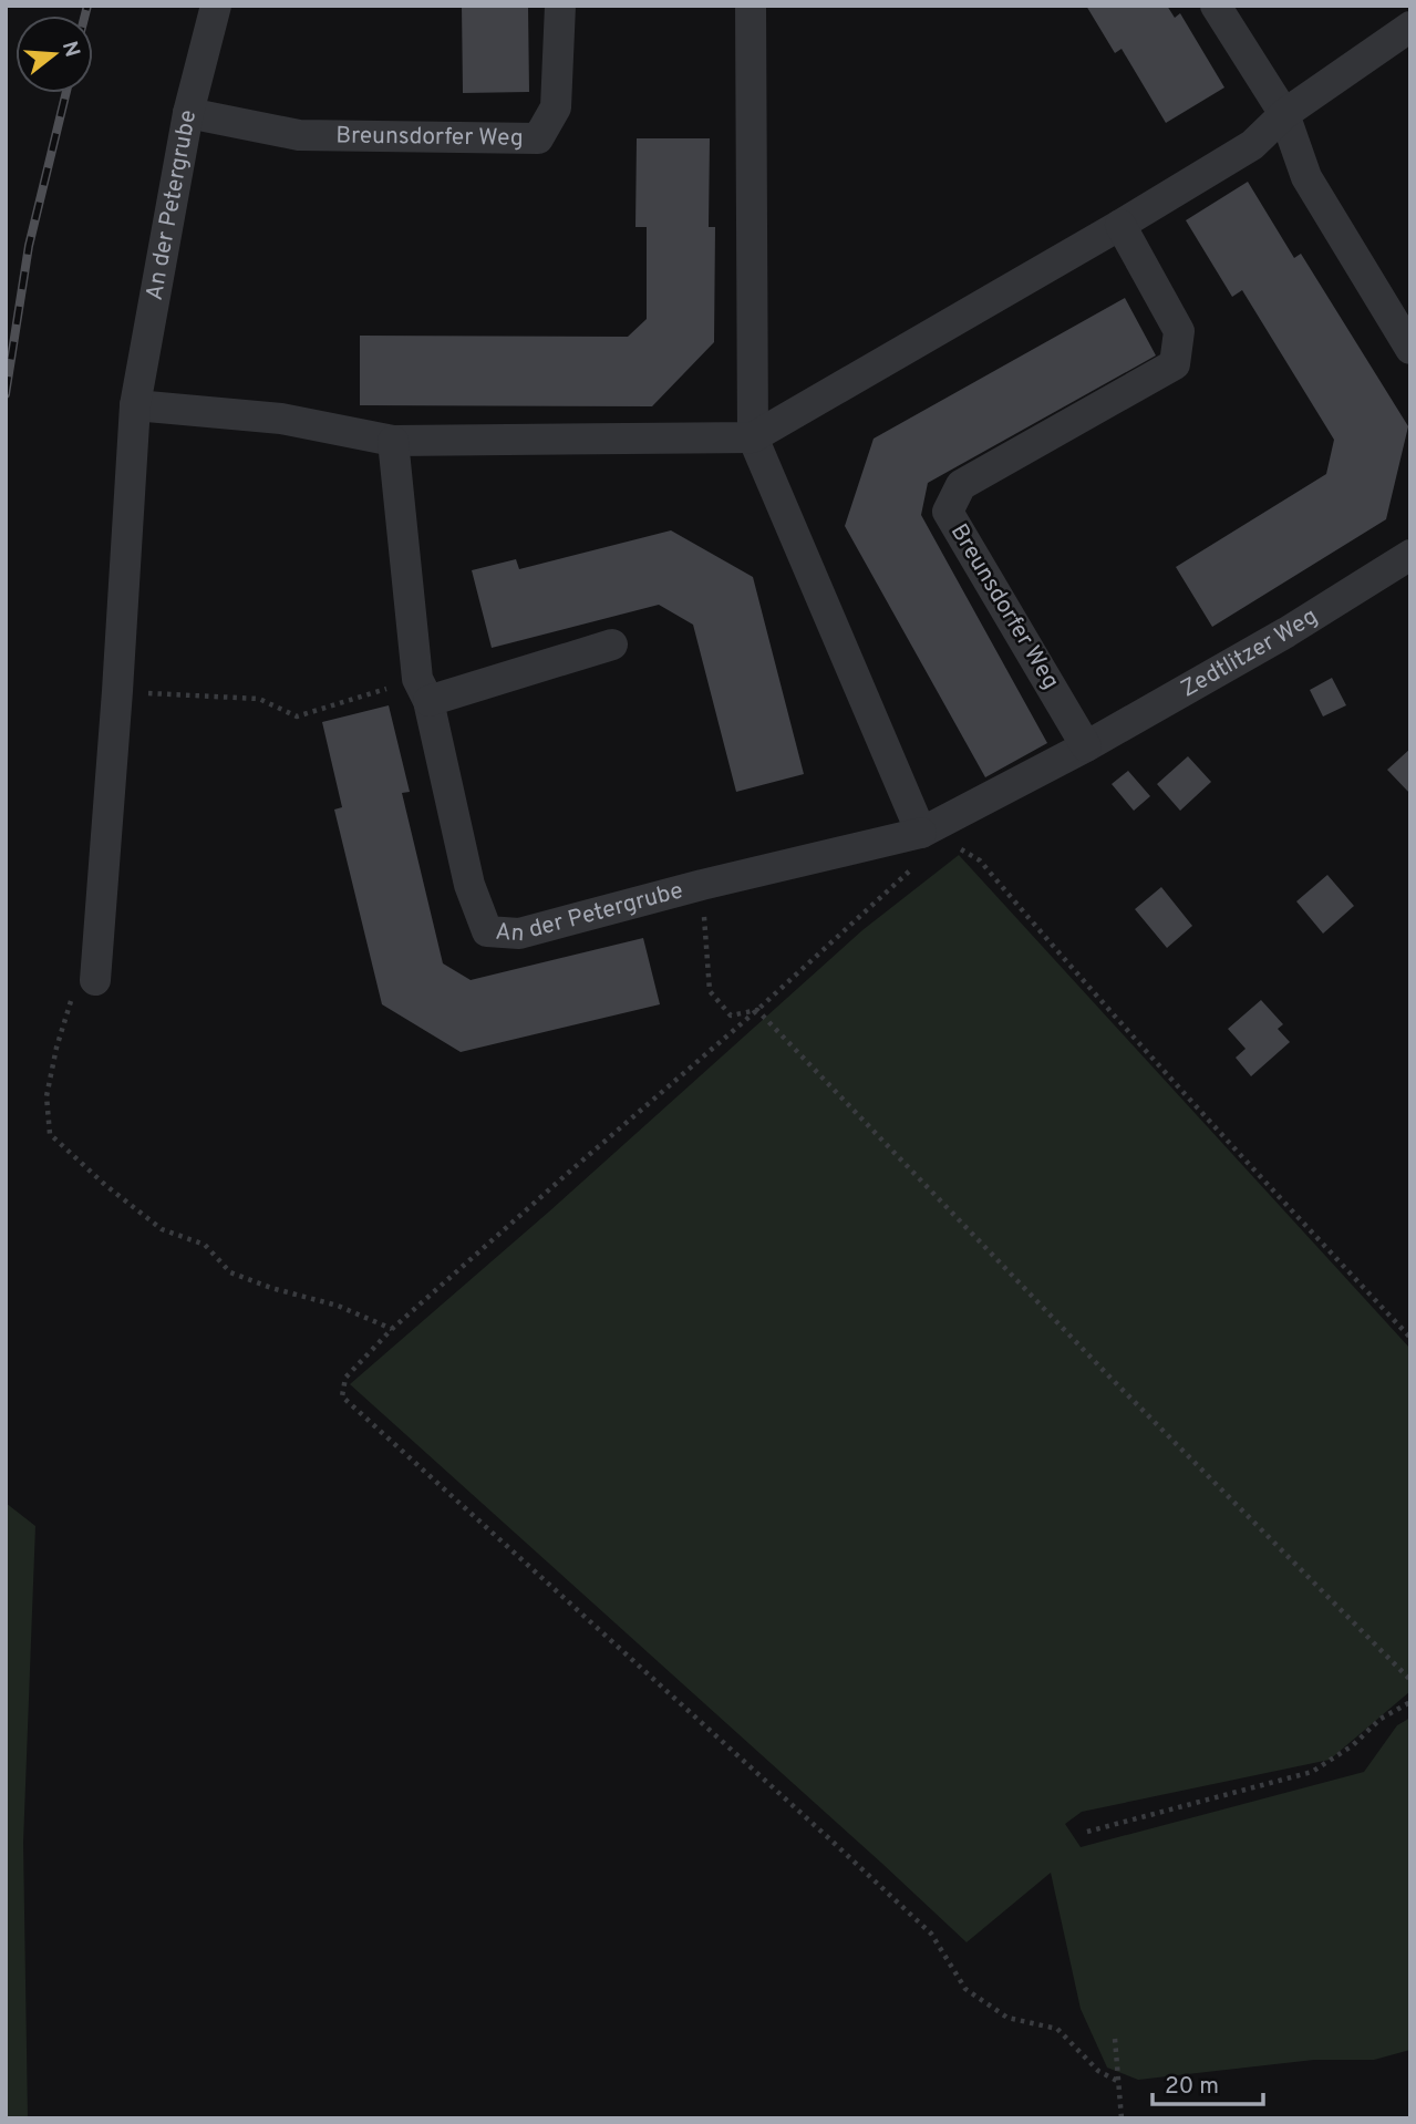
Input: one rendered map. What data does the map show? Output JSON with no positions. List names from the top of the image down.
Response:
{
  "streets": {
    "street": ["Breunsdorfer Weg", "An der Petergrube", "Zedtlitzer Weg"]
  },
  "crossings": [
    ["Breunsdorfer Weg", "An der Petergrube"],
    ["Breunsdorfer Weg", "Zedtlitzer Weg"]
  ],
  "scale_bar": "20 m",
  "north": "right"
}
